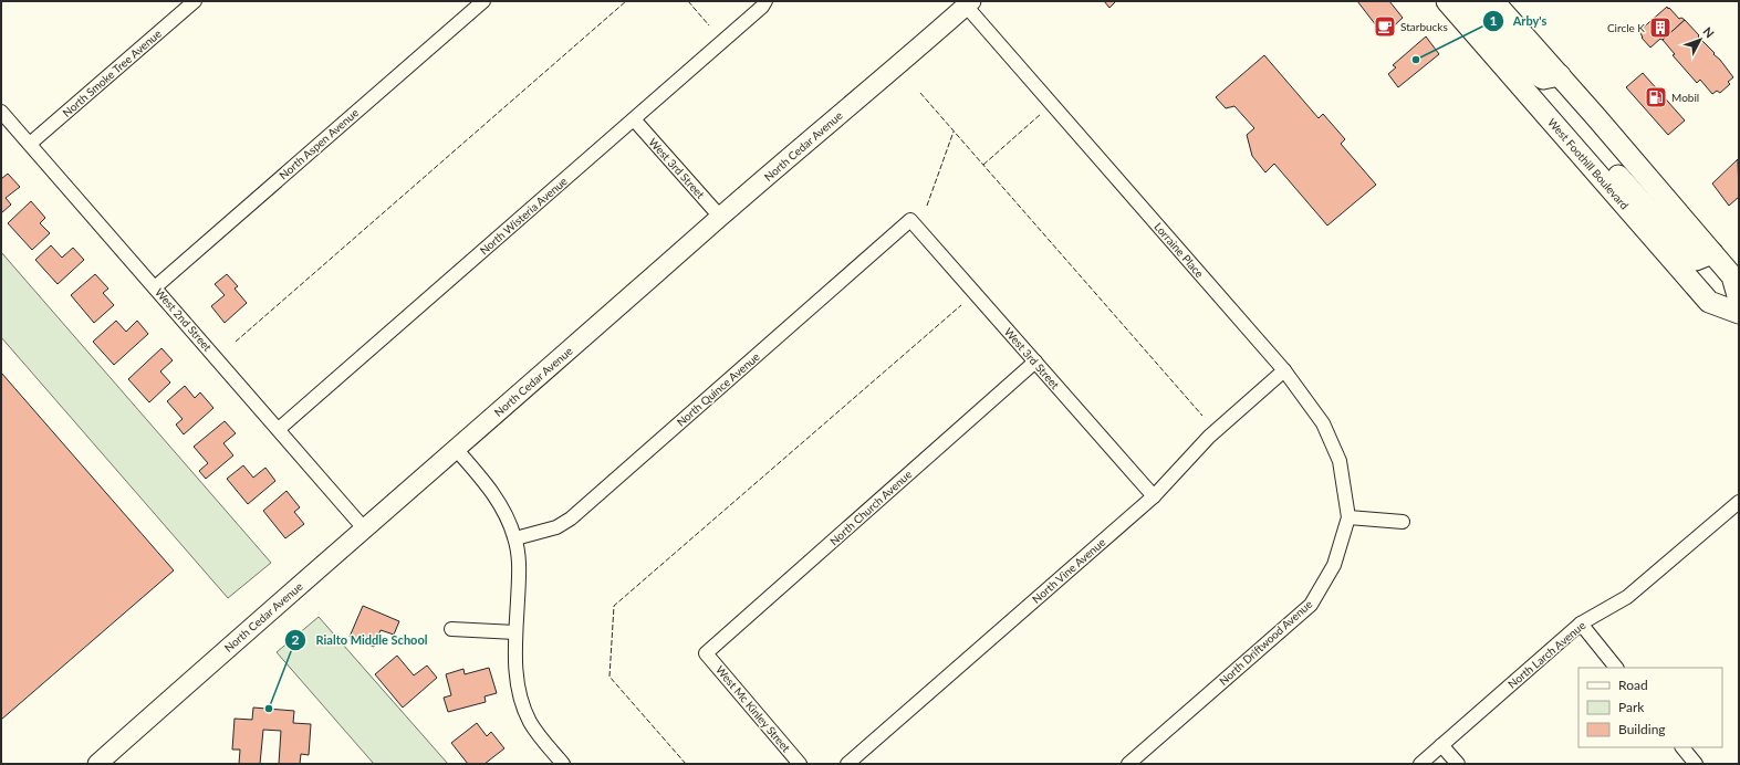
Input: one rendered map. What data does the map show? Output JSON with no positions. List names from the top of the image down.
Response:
{
  "streets": {
    "main road": ["North Cedar Avenue", "West Foothill Boulevard"],
    "street": [
      "North Smoke Tree Avenue",
      "North Aspen Avenue",
      "West 3rd Street",
      "North Wisteria Avenue",
      "Lorraine Place",
      "West 2nd Street",
      "North Quince Avenue",
      "North Church Avenue",
      "North Vine Avenue",
      "North Driftwood Avenue",
      "North Larch Avenue",
      "West Mc Kinley Street"
    ]
  },
  "crossings": [
    ["North Smoke Tree Avenue", "West 2nd Street"],
    ["North Aspen Avenue", "West 2nd Street"],
    ["North Cedar Avenue", "West 3rd Street"],
    ["North Cedar Avenue", "Lorraine Place"],
    ["North Cedar Avenue", "West 2nd Street"],
    ["West 3rd Street", "North Wisteria Avenue"],
    ["West 3rd Street", "North Quince Avenue"],
    ["West 3rd Street", "North Church Avenue"],
    ["West 3rd Street", "North Vine Avenue"],
    ["North Wisteria Avenue", "West 2nd Street"],
    ["Lorraine Place", "North Vine Avenue"],
    ["Lorraine Place", "North Driftwood Avenue"],
    ["North Church Avenue", "West Mc Kinley Street"]
  ],
  "places": {
    "cafe": ["Starbucks"],
    "building": ["Circle K"],
    "other": ["Arby's", "Rialto Middle School"],
    "fuel station": ["Mobil"]
  },
  "legend": ["Road", "Park", "Building"],
  "north": "top right"
}
